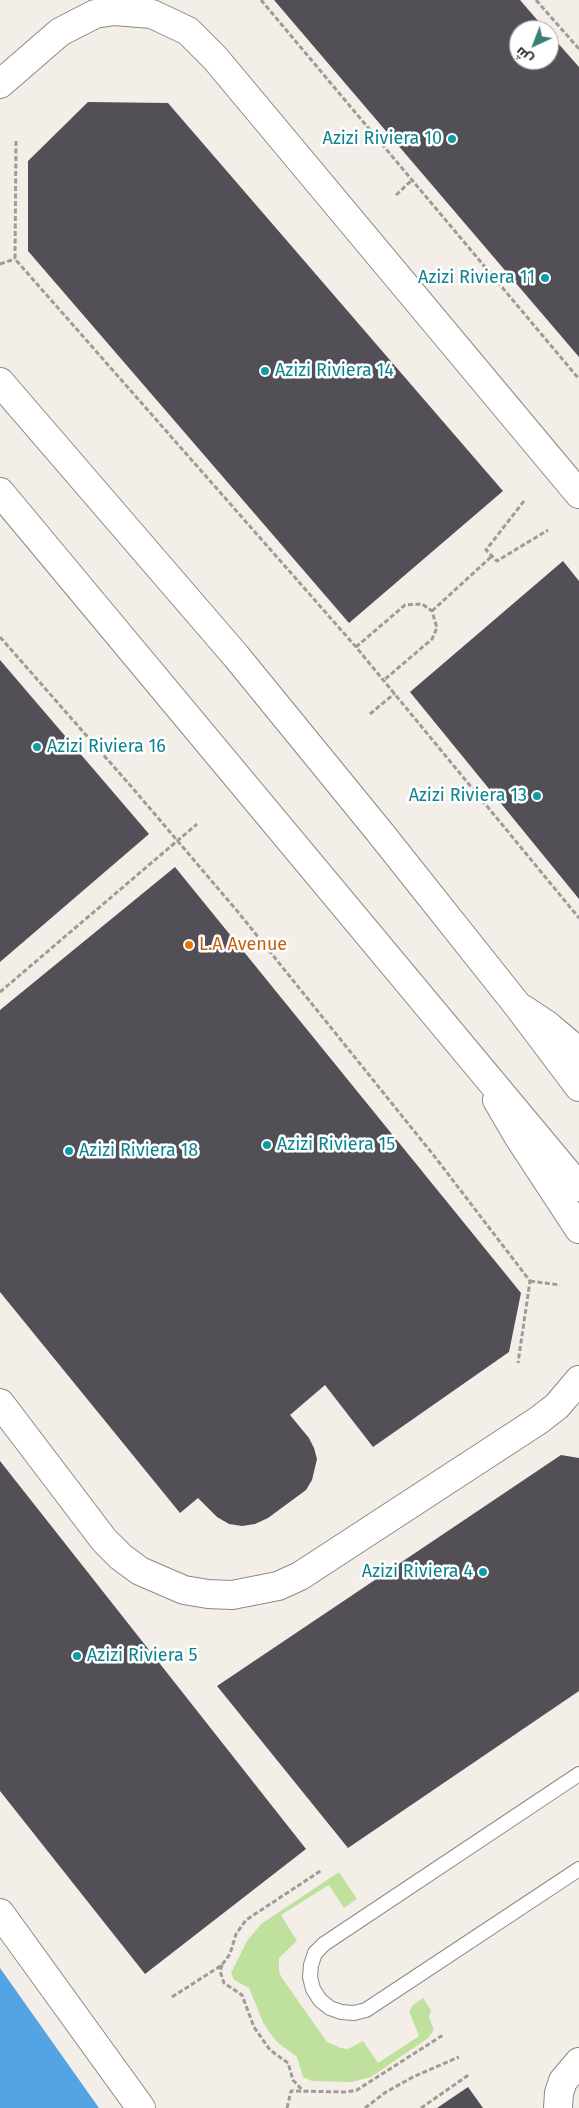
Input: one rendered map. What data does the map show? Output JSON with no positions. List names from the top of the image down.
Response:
{
  "places": [
    "Azizi Riviera 10",
    "Azizi Riviera 11",
    "Azizi Riviera 14",
    "Azizi Riviera 16",
    "Azizi Riviera 13",
    "L.A Avenue",
    "Azizi Riviera 15",
    "Azizi Riviera 18",
    "Azizi Riviera 4",
    "Azizi Riviera 5"
  ],
  "north": "bottom left"
}
